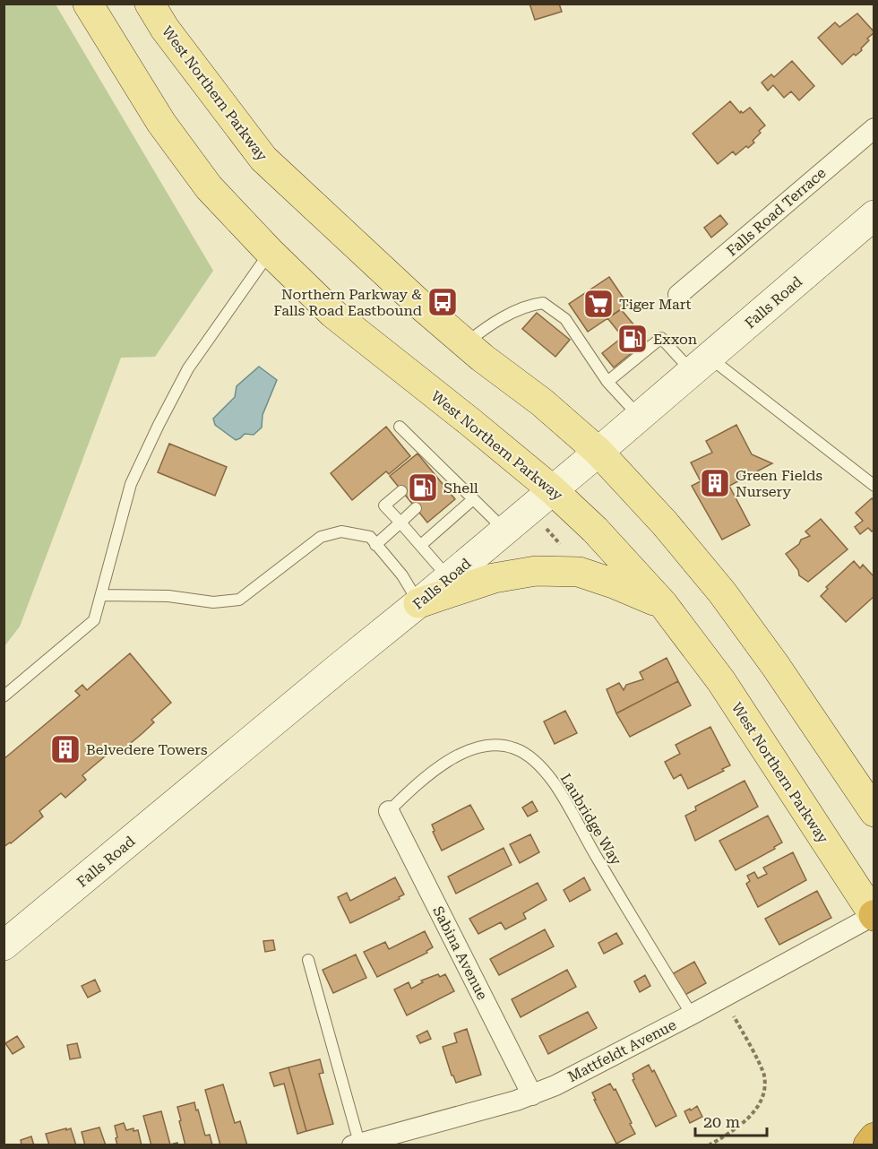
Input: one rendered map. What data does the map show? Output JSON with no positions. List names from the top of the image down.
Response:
{
  "streets": {
    "main road": ["West Northern Parkway", "Falls Road"],
    "street": ["Falls Road Terrace", "Sabina Avenue", "Mattfeldt Avenue"],
    "lane": ["Laubridge Way"]
  },
  "crossings": [
    ["West Northern Parkway", "Falls Road"],
    ["West Northern Parkway", "Mattfeldt Avenue"],
    ["Laubridge Way", "Sabina Avenue"],
    ["Laubridge Way", "Mattfeldt Avenue"],
    ["Sabina Avenue", "Mattfeldt Avenue"]
  ],
  "places": {
    "bus stop": ["Northern Parkway & Falls Road Eastbound"],
    "supermarket": ["Tiger Mart"],
    "fuel station": ["Exxon", "Shell"],
    "building": ["Green Fields Nursery", "Belvedere Towers"]
  },
  "scale_bar": "20 m"
}
